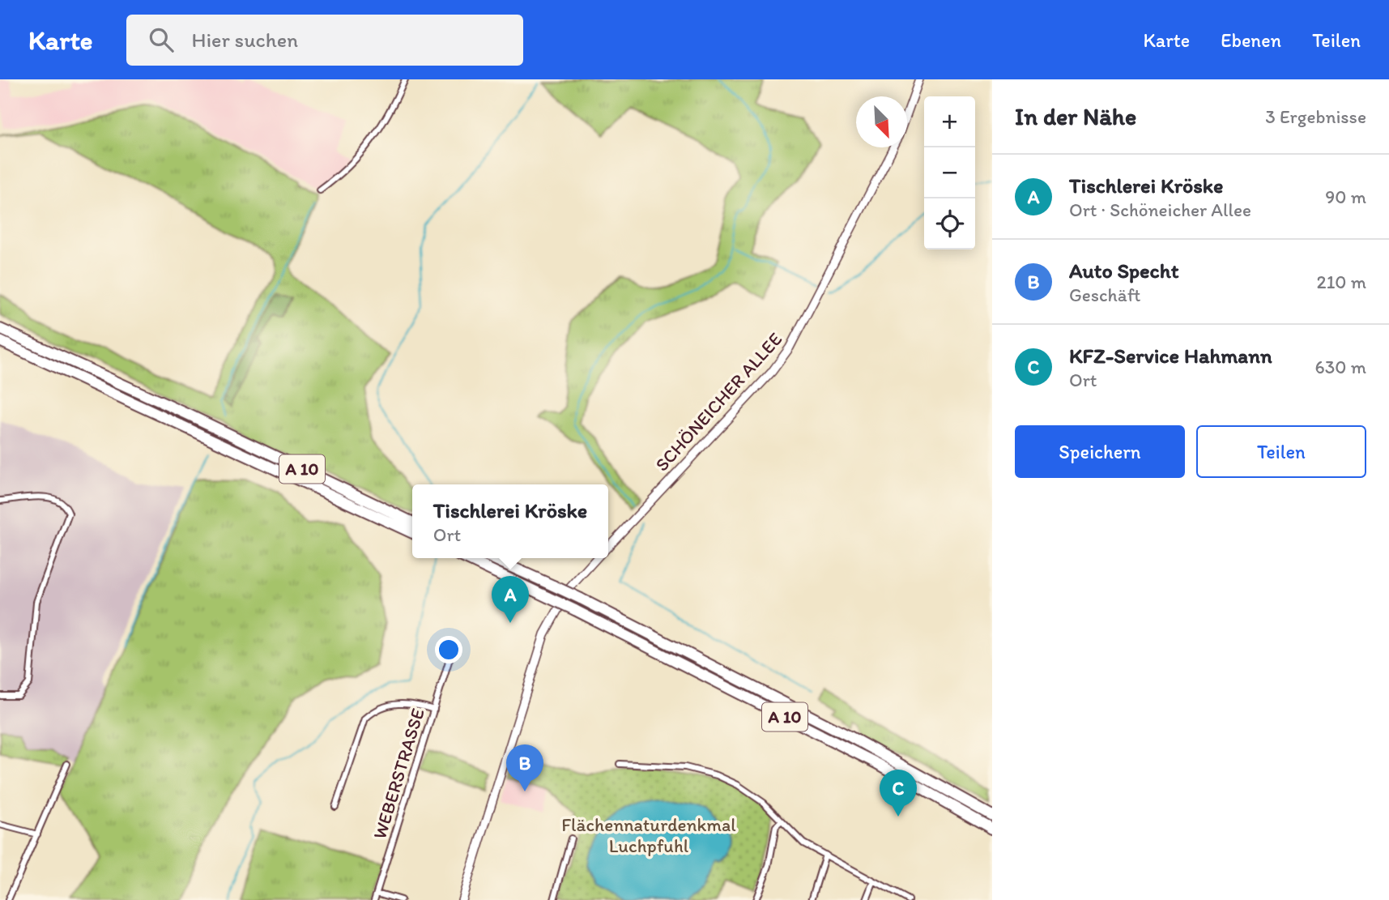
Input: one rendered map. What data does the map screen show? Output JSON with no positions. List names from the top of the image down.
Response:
{
  "streets": {
    "highway": ["A 10"],
    "street": ["SCHÖNEICHER ALLEE", "WEBERSTRASSE"]
  },
  "parks": ["Flächennaturdenkmal Luchpfuhl"],
  "north": "bottom right",
  "page": {
    "header": "Karte",
    "search": "Hier suchen",
    "nav": ["Karte", "Ebenen", "Teilen"],
    "heading": ["In der Nähe", "3 Ergebnisse"],
    "map_buttons": ["+", "−"],
    "list": [
      {
        "mark": "A",
        "name": "Tischlerei Kröske",
        "note": "Ort · Schöneicher Allee",
        "value": "90 m"
      },
      {
        "mark": "B",
        "name": "Auto Specht",
        "note": "Geschäft",
        "value": "210 m"
      },
      {
        "mark": "C",
        "name": "KFZ-Service Hahmann",
        "note": "Ort",
        "value": "630 m"
      }
    ],
    "buttons": ["Speichern", "Teilen"],
    "popup": ["Tischlerei Kröske", "Ort"],
    "pins": ["A", "B", "C"]
  }
}
